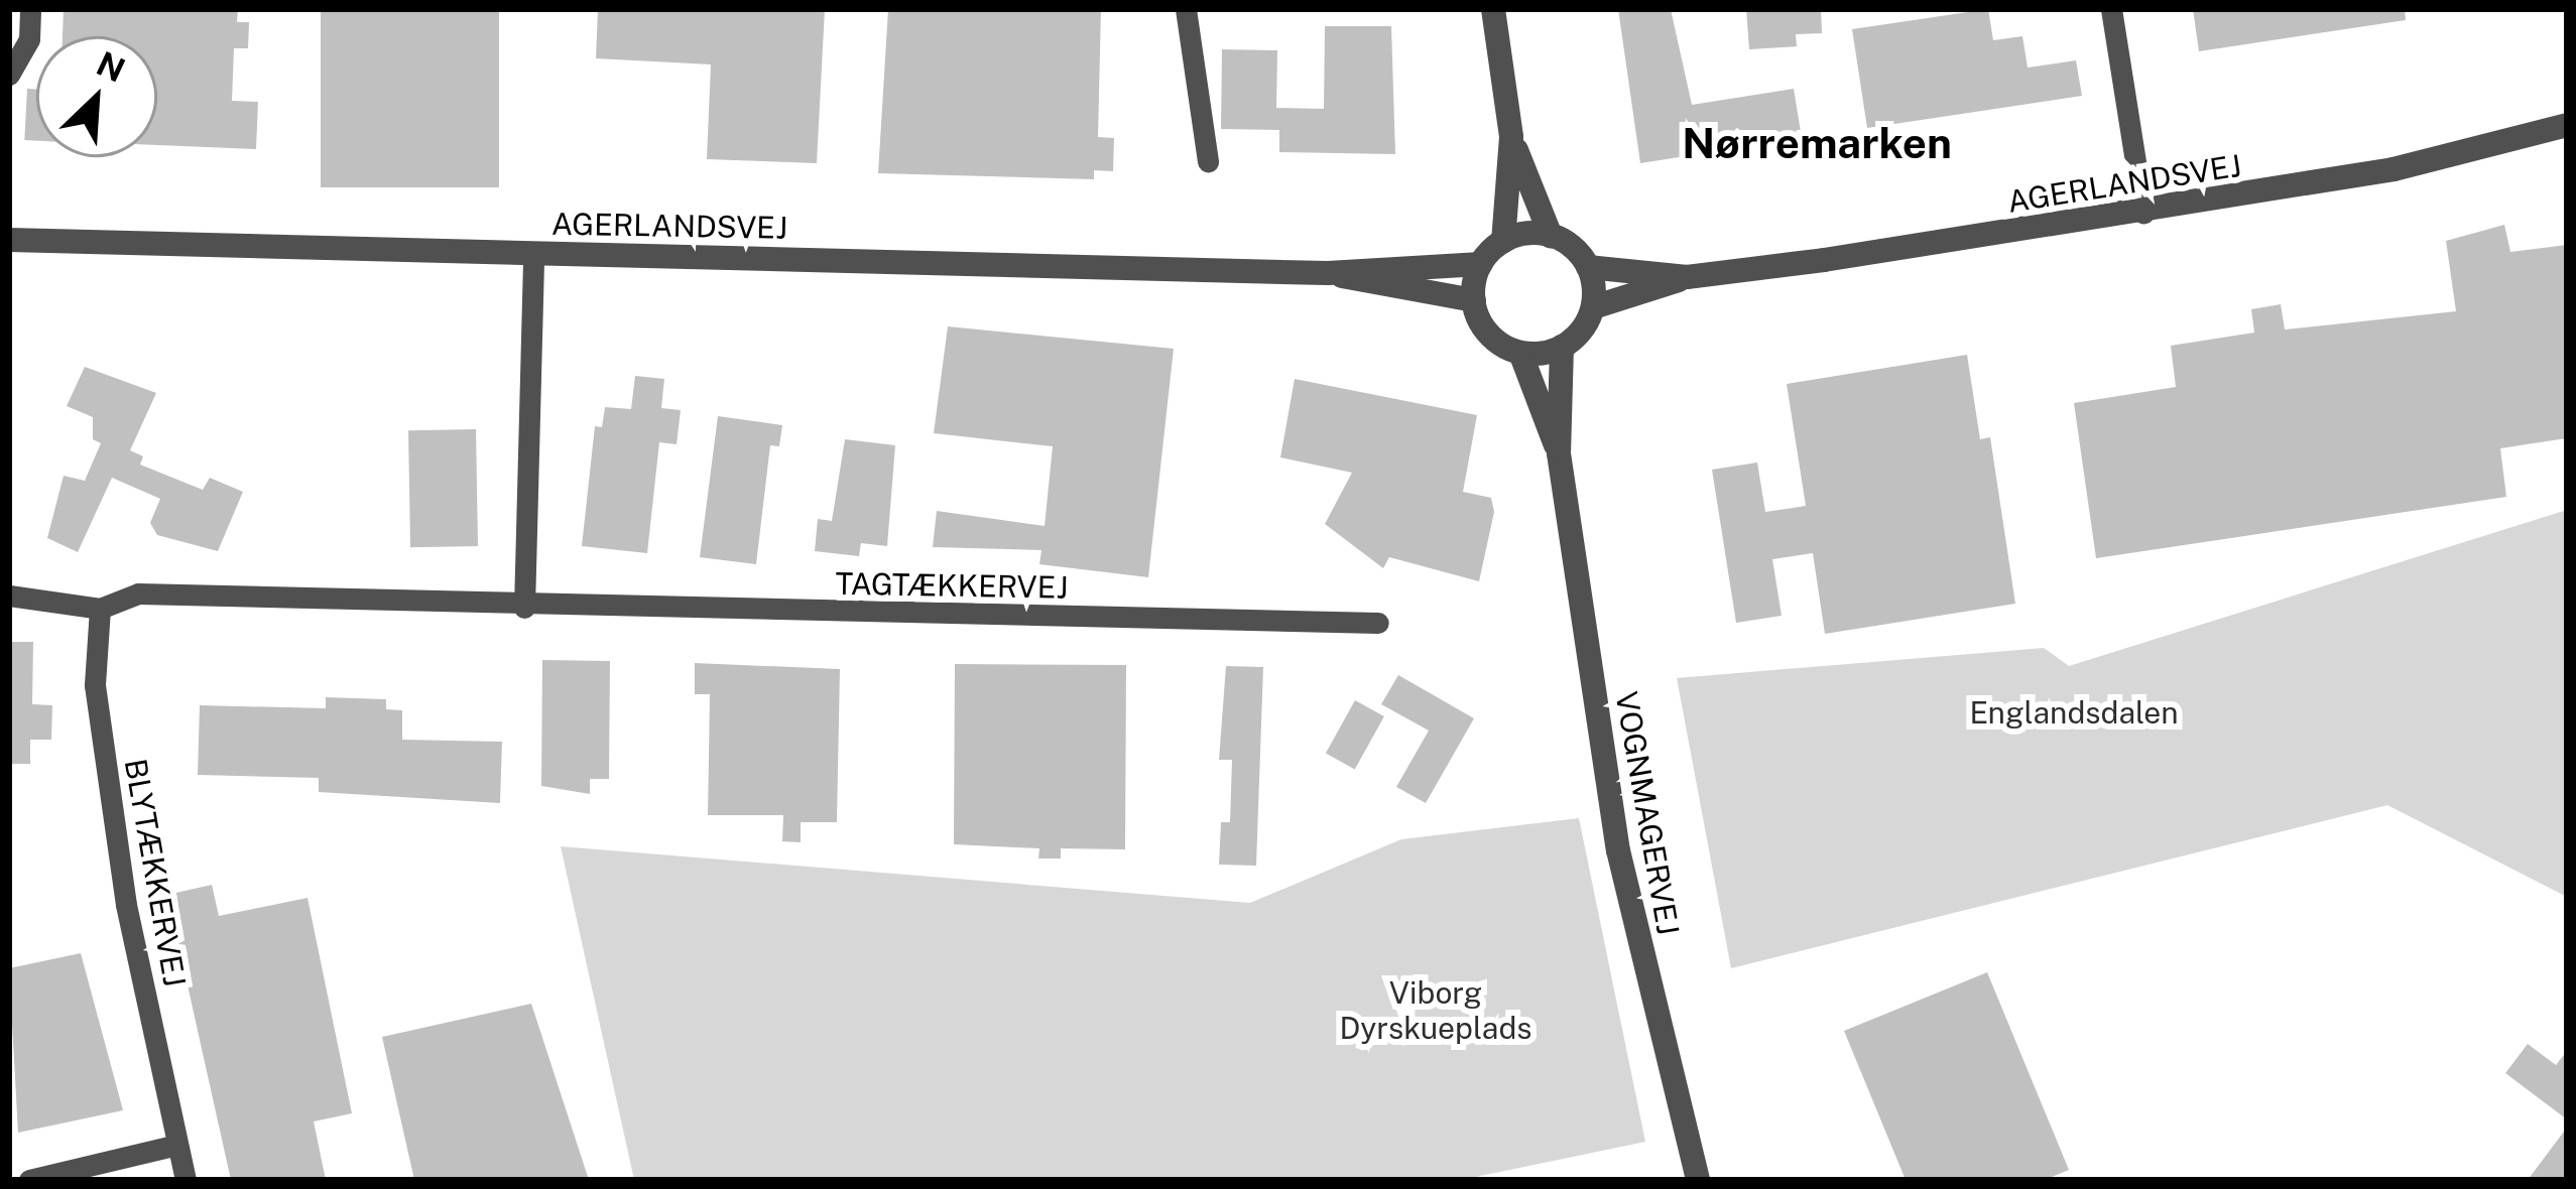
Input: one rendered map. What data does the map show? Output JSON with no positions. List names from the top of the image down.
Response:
{
  "streets": {
    "street": [
      "AGERLANDSVEJ",
      "TAGTÆKKERVEJ",
      "VOGNMAGERVEJ",
      "BLYTÆKKERVEJ"
    ]
  },
  "crossings": [
    ["AGERLANDSVEJ", "VOGNMAGERVEJ"],
    ["TAGTÆKKERVEJ", "BLYTÆKKERVEJ"]
  ],
  "districts": ["Nørremarken"],
  "parks": ["Englandsdalen", "Viborg Dyrskueplads"],
  "north": "top right"
}
